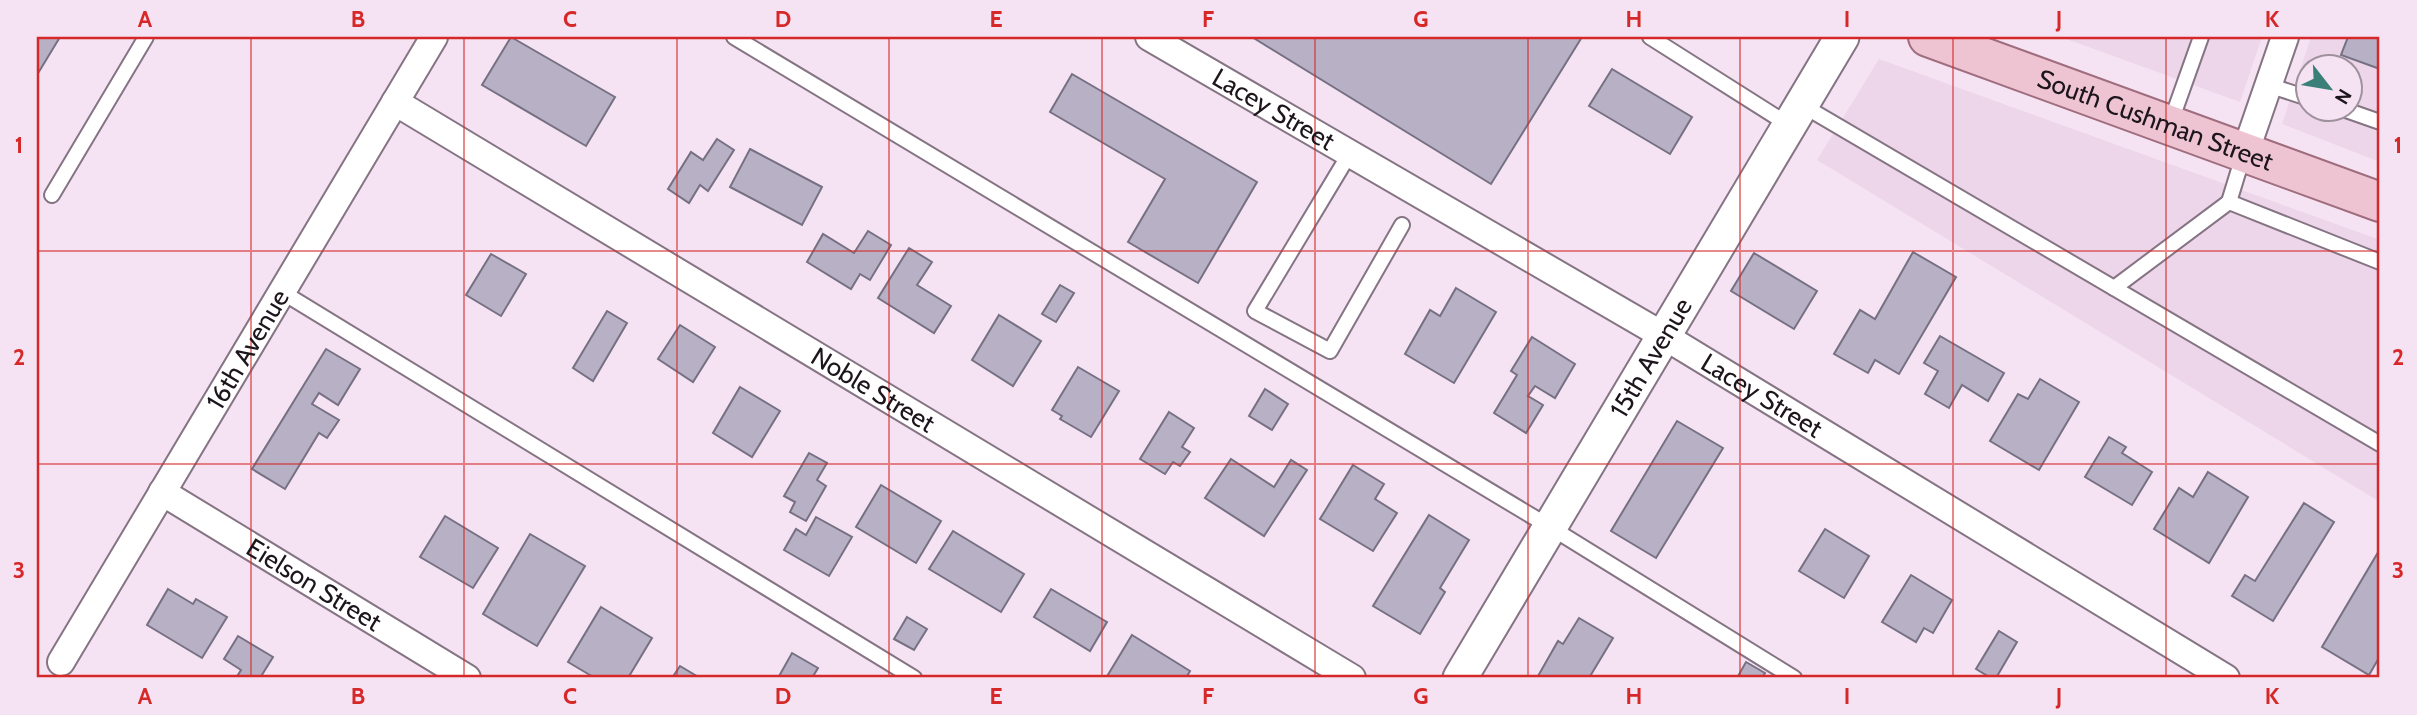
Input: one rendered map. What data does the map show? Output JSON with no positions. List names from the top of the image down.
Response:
{
  "streets": {
    "main road": ["South Cushman Street"],
    "street": [
      "Lacey Street",
      "16th Avenue",
      "15th Avenue",
      "Noble Street",
      "Eielson Street"
    ]
  },
  "crossings": [
    ["Lacey Street", "15th Avenue"],
    ["16th Avenue", "Noble Street"],
    ["16th Avenue", "Eielson Street"]
  ],
  "north": "bottom right",
  "grid": {
    "columns": [
      "A",
      "B",
      "C",
      "D",
      "E",
      "F",
      "G",
      "H",
      "I",
      "J",
      "K"
    ],
    "rows": ["1", "2", "3"]
  }
}
